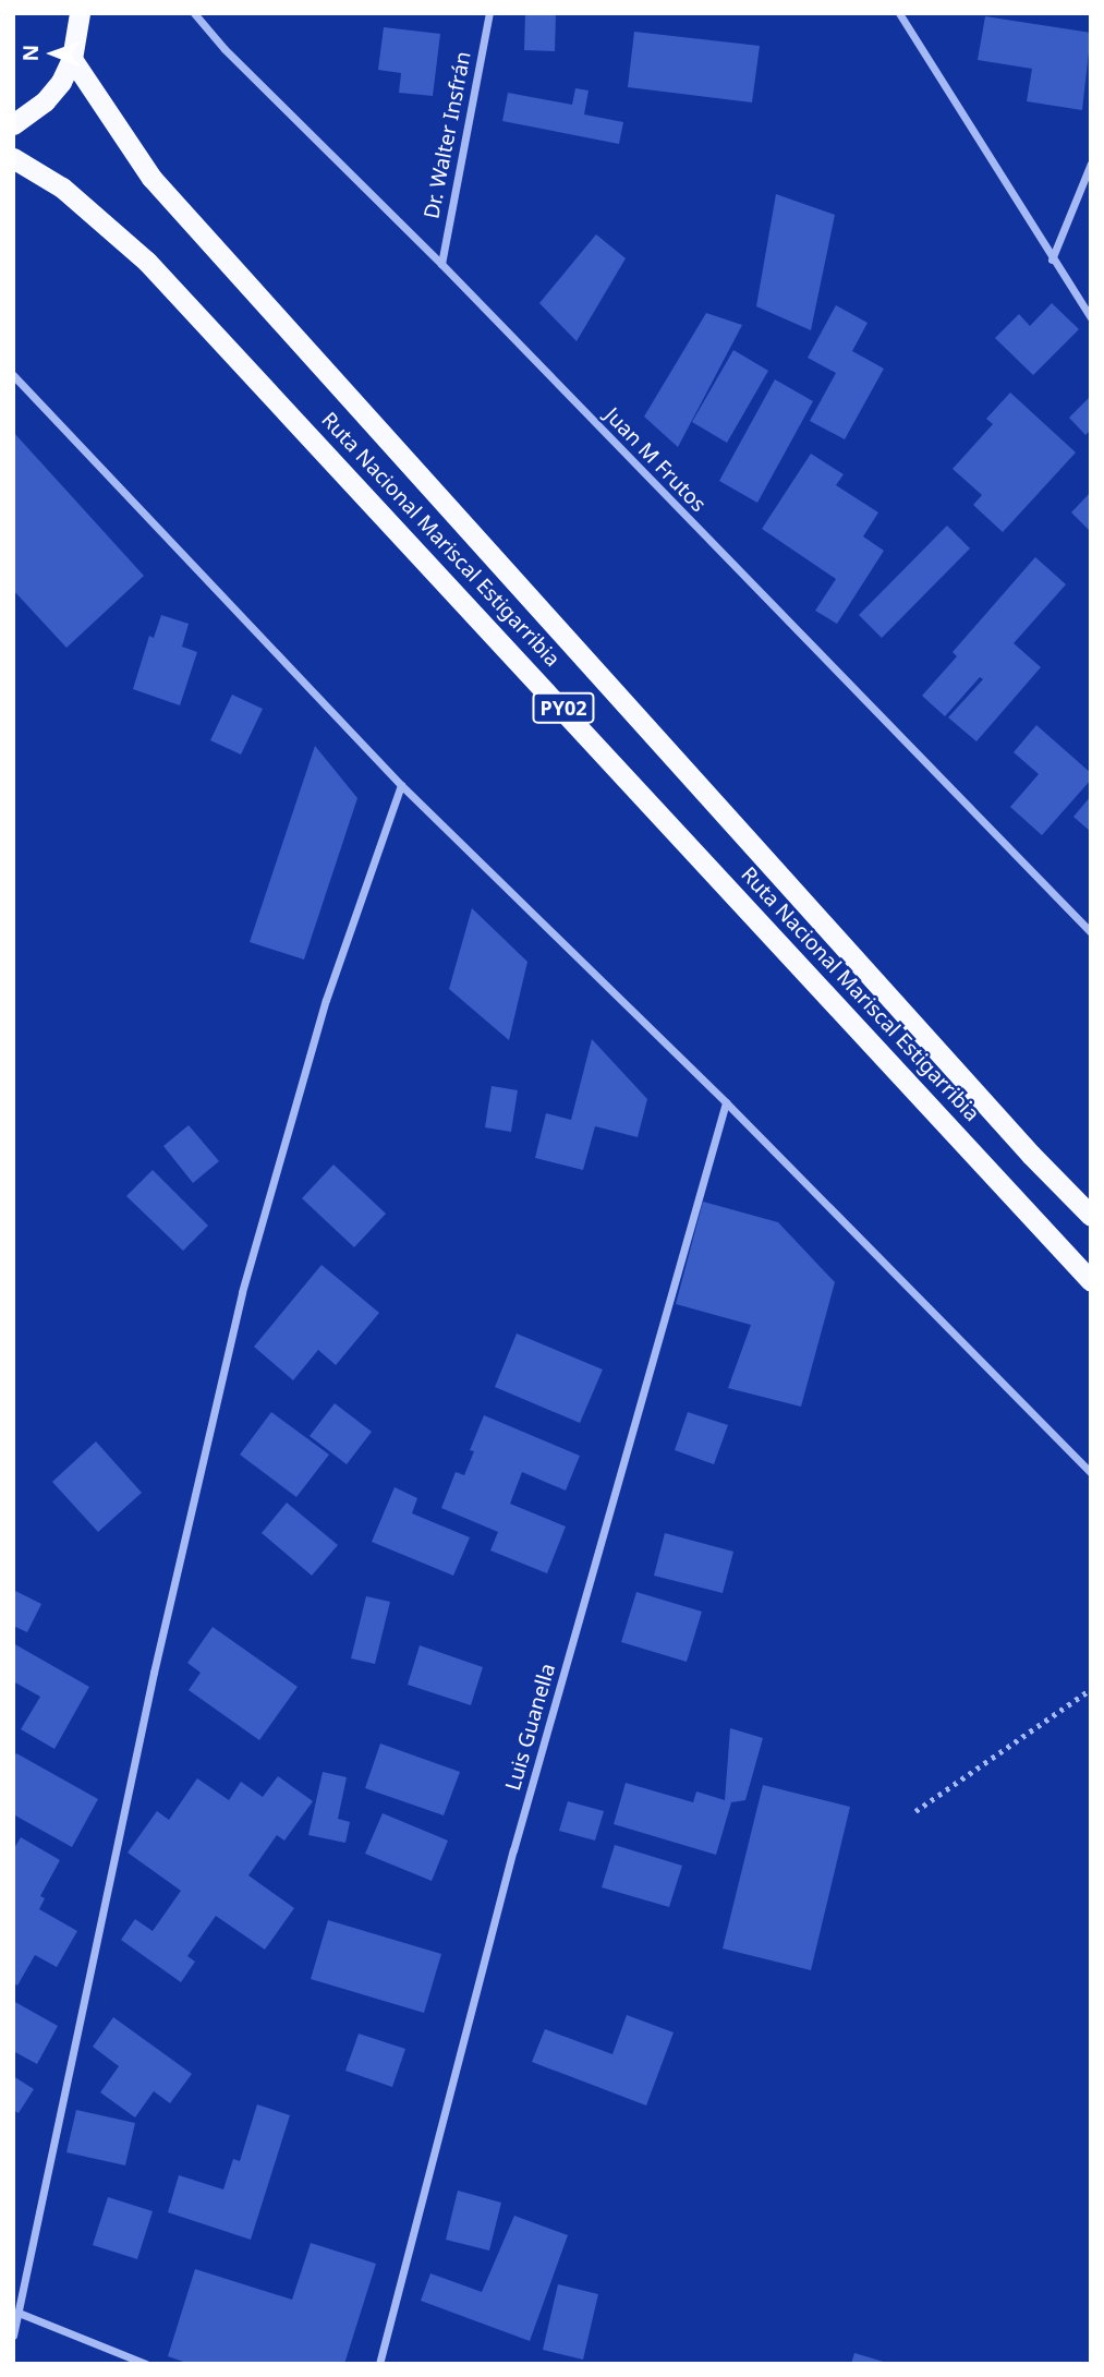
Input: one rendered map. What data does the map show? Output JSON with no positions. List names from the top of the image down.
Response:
{
  "streets": {
    "highway": ["Ruta Nacional Mariscal Estigarribia", "PY02"],
    "street": ["Dr. Walter Insfrán", "Juan M Frutos", "Luis Guanella"]
  },
  "crossings": [
    ["Dr. Walter Insfrán", "Juan M Frutos"]
  ],
  "north": "left"
}
